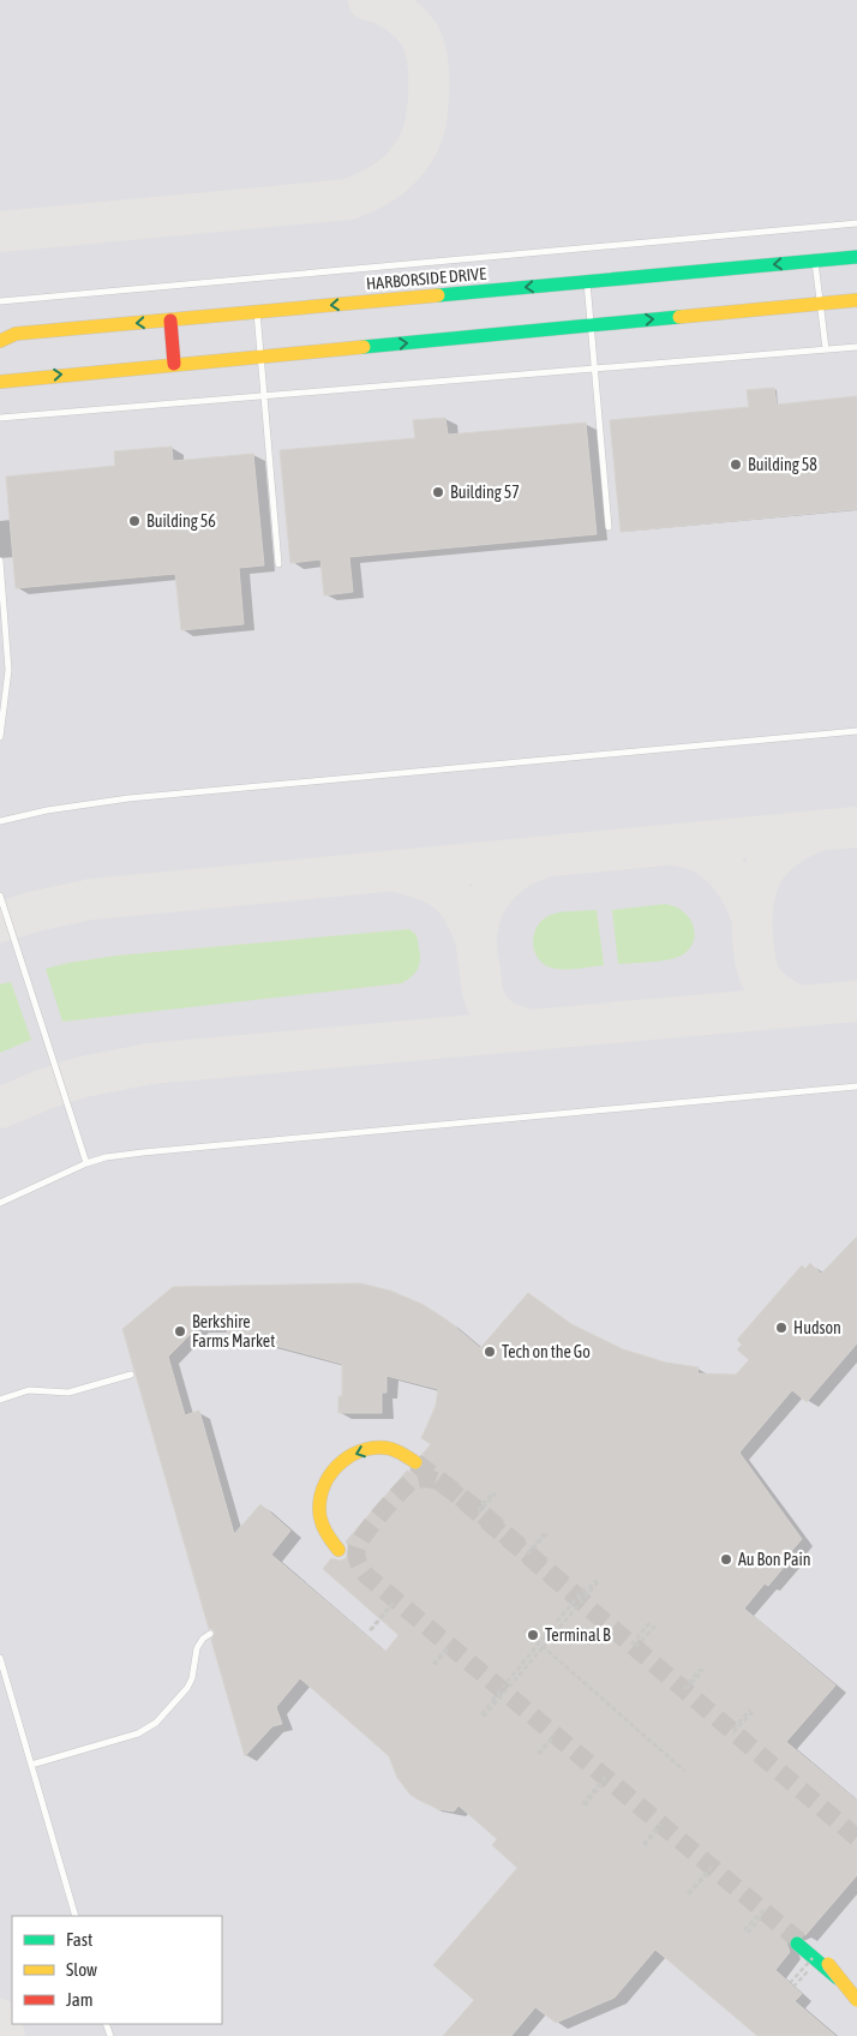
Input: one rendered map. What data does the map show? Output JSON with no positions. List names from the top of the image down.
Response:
{
  "streets": {
    "street": ["HARBORSIDE DRIVE"]
  },
  "places": [
    "Building 58",
    "Building 57",
    "Building 56",
    "Hudson",
    "Berkshire Farms Market",
    "Tech on the Go",
    "Au Bon Pain",
    "Terminal B"
  ],
  "legend": ["Fast", "Slow", "Jam"]
}
